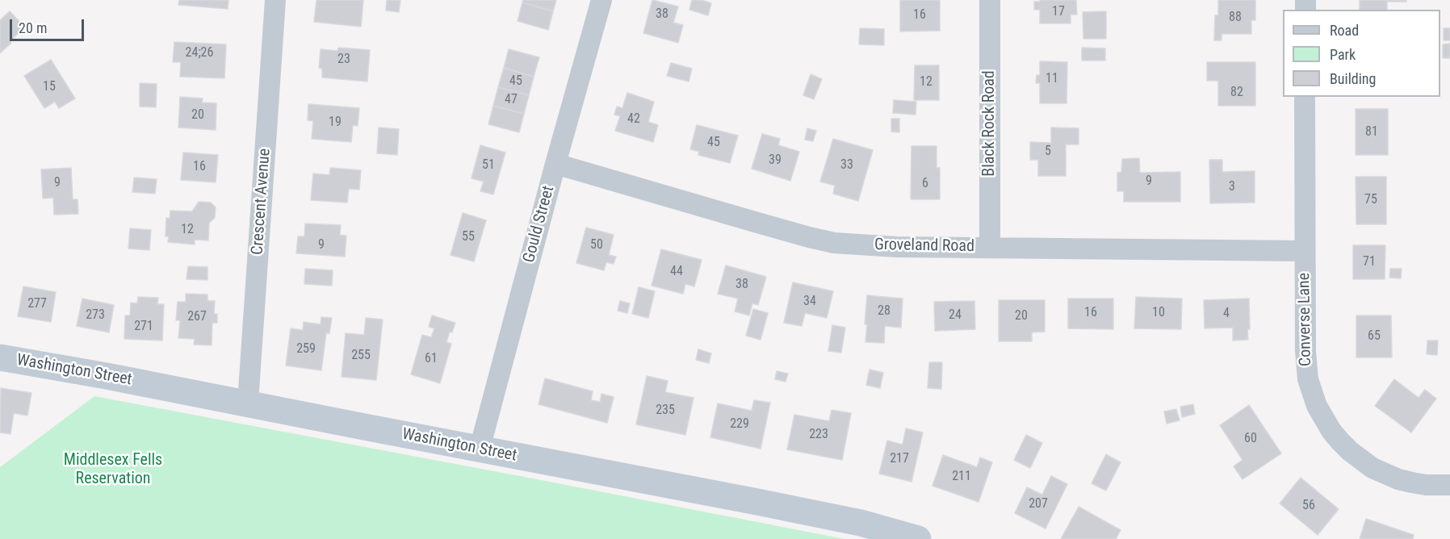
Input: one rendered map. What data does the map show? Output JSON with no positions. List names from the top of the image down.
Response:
{
  "streets": {
    "main road": ["Washington Street"],
    "street": [
      "Black Rock Road",
      "Crescent Avenue",
      "Gould Street",
      "Groveland Road",
      "Converse Lane"
    ]
  },
  "crossings": [
    ["Black Rock Road", "Groveland Road"],
    ["Crescent Avenue", "Washington Street"],
    ["Gould Street", "Groveland Road"],
    ["Gould Street", "Washington Street"],
    ["Groveland Road", "Converse Lane"]
  ],
  "parks": ["Middlesex Fells Reservation"],
  "house_numbers": [
    "17",
    "38",
    "16",
    "88",
    "24;26",
    "23",
    "11",
    "45",
    "12",
    "15",
    "82",
    "47",
    "20",
    "42",
    "19",
    "81",
    "45",
    "5",
    "39",
    "51",
    "33",
    "16",
    "9",
    "9",
    "6",
    "3",
    "75",
    "12",
    "55",
    "9",
    "50",
    "71",
    "44",
    "38",
    "34",
    "277",
    "28",
    "16",
    "10",
    "4",
    "273",
    "24",
    "20",
    "267",
    "271",
    "65",
    "259",
    "255",
    "61",
    "235",
    "229",
    "223",
    "60",
    "217",
    "211",
    "207",
    "56"
  ],
  "legend": ["Road", "Park", "Building"],
  "scale_bar": "20 m"
}
